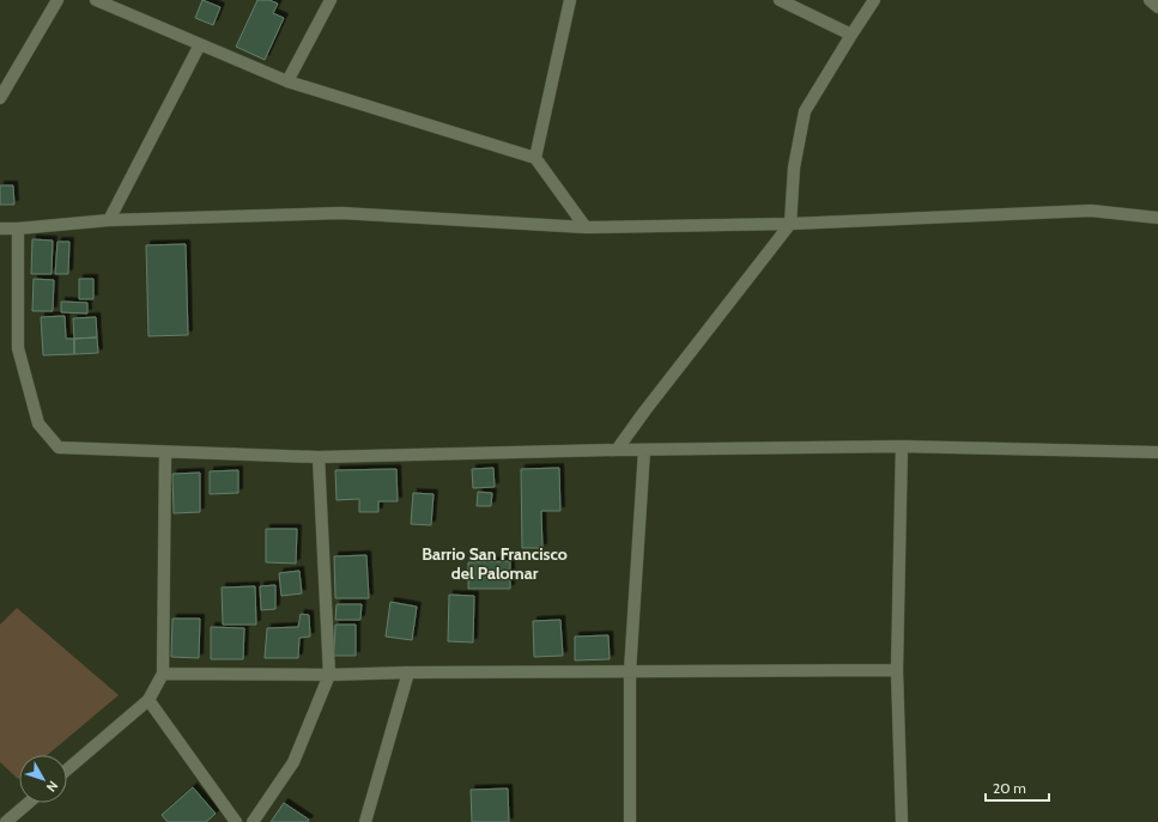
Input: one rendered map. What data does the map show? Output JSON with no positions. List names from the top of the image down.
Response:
{
  "districts": ["Barrio San Francisco del Palomar"],
  "scale_bar": "20 m",
  "north": "bottom right"
}
